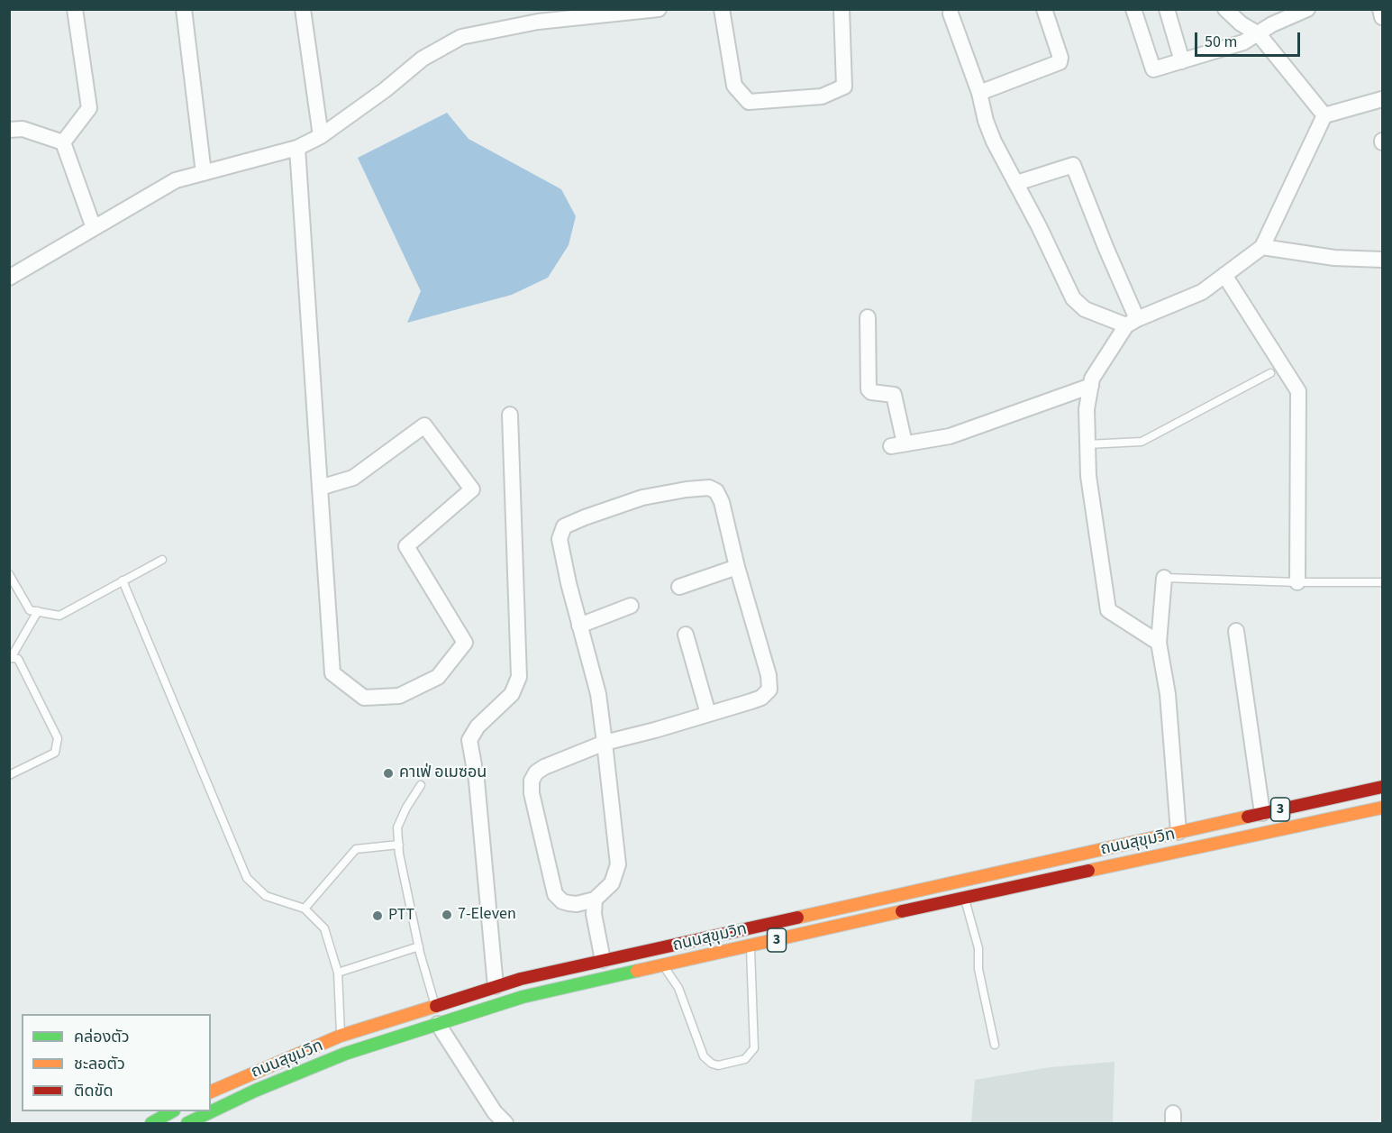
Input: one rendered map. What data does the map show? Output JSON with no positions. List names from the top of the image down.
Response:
{
  "streets": {
    "main road": ["3", "ถนนสุขุมวิท"]
  },
  "places": ["คาเฟ่ อเมซอน", "7-Eleven", "PTT"],
  "legend": ["คล่องตัว", "ชะลอตัว", "ติดขัด"],
  "scale_bar": "50 m"
}
